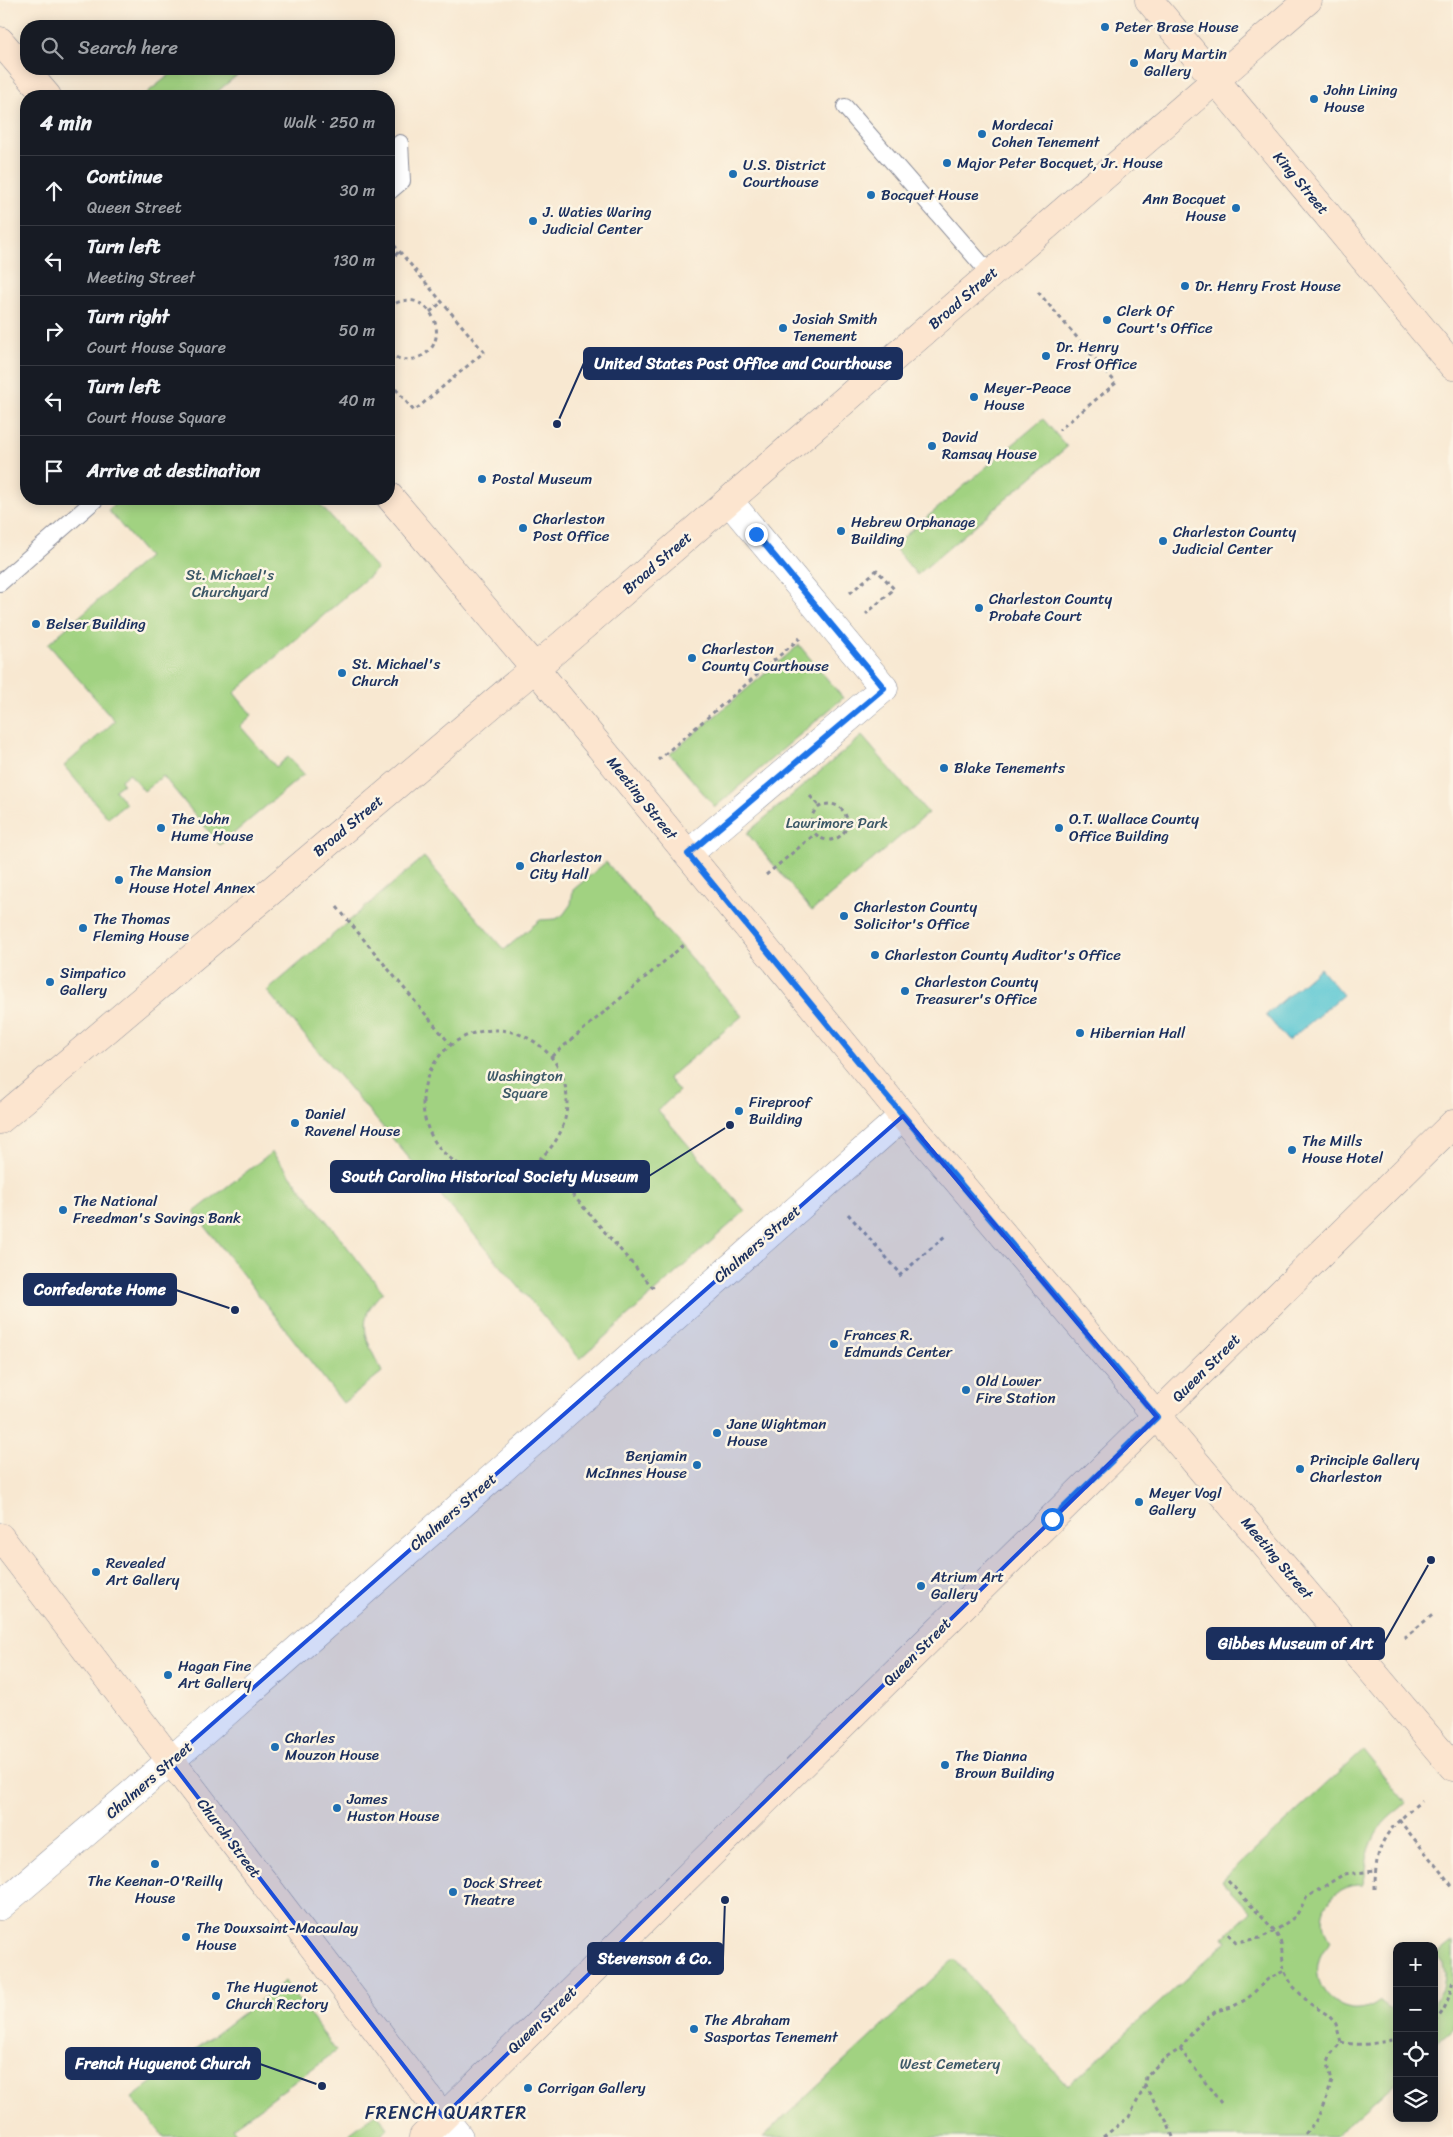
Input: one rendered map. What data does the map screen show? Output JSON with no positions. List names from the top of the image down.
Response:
{
  "streets": {
    "street": [
      "King Street",
      "Broad Street",
      "Meeting Street",
      "Chalmers Street",
      "Queen Street",
      "Church Street"
    ]
  },
  "crossings": [
    ["King Street", "Broad Street"],
    ["Broad Street", "Meeting Street"],
    ["Meeting Street", "Chalmers Street"],
    ["Meeting Street", "Queen Street"],
    ["Chalmers Street", "Church Street"],
    ["Queen Street", "Church Street"]
  ],
  "districts": ["FRENCH QUARTER"],
  "parks": [
    "St. Michael's Churchyard",
    "Lawrimore Park",
    "Washington Square",
    "West Cemetery"
  ],
  "places": [
    "Peter Brase House",
    "Mary Martin Gallery",
    "John Lining House",
    "Mordecai Cohen Tenement",
    "Major Peter Bocquet, Jr. House",
    "U.S. District Courthouse",
    "Bocquet House",
    "Ann Bocquet House",
    "J. Waties Waring Judicial Center",
    "Dr. Henry Frost House",
    "Clerk Of Court's Office",
    "Josiah Smith Tenement",
    "Dr. Henry Frost Office",
    "Meyer-Peace House",
    "United States Post Office and Courthouse",
    "David Ramsay House",
    "Postal Museum",
    "Charleston Post Office",
    "Hebrew Orphanage Building",
    "Charleston County Judicial Center",
    "Charleston County Probate Court",
    "Belser Building",
    "Charleston County Courthouse",
    "St. Michael's Church",
    "Blake Tenements",
    "The John Hume House",
    "O.T. Wallace County Office Building",
    "Charleston City Hall",
    "The Mansion House Hotel Annex",
    "Charleston County Solicitor's Office",
    "The Thomas Fleming House",
    "Charleston County Auditor's Office",
    "Simpatico Gallery",
    "Charleston County Treasurer's Office",
    "Hibernian Hall",
    "Fireproof Building",
    "Daniel Ravenel House",
    "South Carolina Historical Society Museum",
    "The Mills House Hotel",
    "The National Freedman's Savings Bank",
    "Confederate Home",
    "Frances R. Edmunds Center",
    "Old Lower Fire Station",
    "Jane Wightman House",
    "Benjamin McInnes House",
    "Principle Gallery Charleston",
    "Meyer Vogl Gallery",
    "Gibbes Museum of Art",
    "Revealed Art Gallery",
    "Atrium Art Gallery",
    "Hagan Fine Art Gallery",
    "Charles Mouzon House",
    "The Dianna Brown Building",
    "James Huston House",
    "The Keenan-O'Reilly House",
    "Dock Street Theatre",
    "Stevenson & Co.",
    "The Douxsaint-Macaulay House",
    "The Huguenot Church Rectory",
    "The Abraham Sasportas Tenement",
    "French Huguenot Church",
    "Corrigan Gallery"
  ],
  "page": {
    "search": "Search here",
    "heading": ["4 min", "Walk · 250 m"],
    "list": [
      ["Continue", "Queen Street", "30 m"],
      ["Turn left", "Meeting Street", "130 m"],
      ["Turn right", "Court House Square", "50 m"],
      ["Turn left", "Court House Square", "40 m"],
      "Arrive at destination"
    ],
    "map_buttons": ["+", "−"]
  }
}
